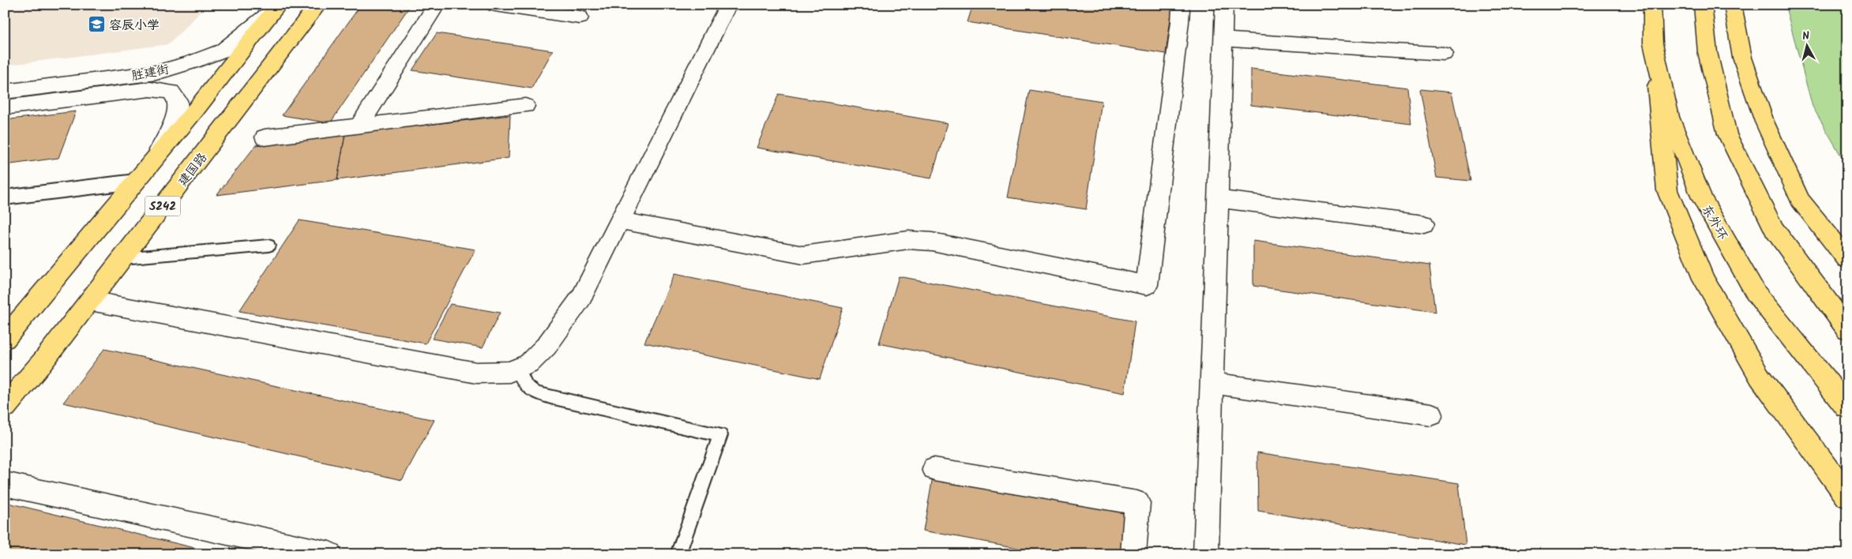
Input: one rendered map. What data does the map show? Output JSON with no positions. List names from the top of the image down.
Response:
{
  "streets": {
    "main road": ["建国路", "S242", "东外环"],
    "street": ["胜建街"]
  },
  "crossings": [
    ["胜建街", "S242"]
  ],
  "places": {
    "school or university": ["容辰小学"]
  },
  "north": "top"
}
